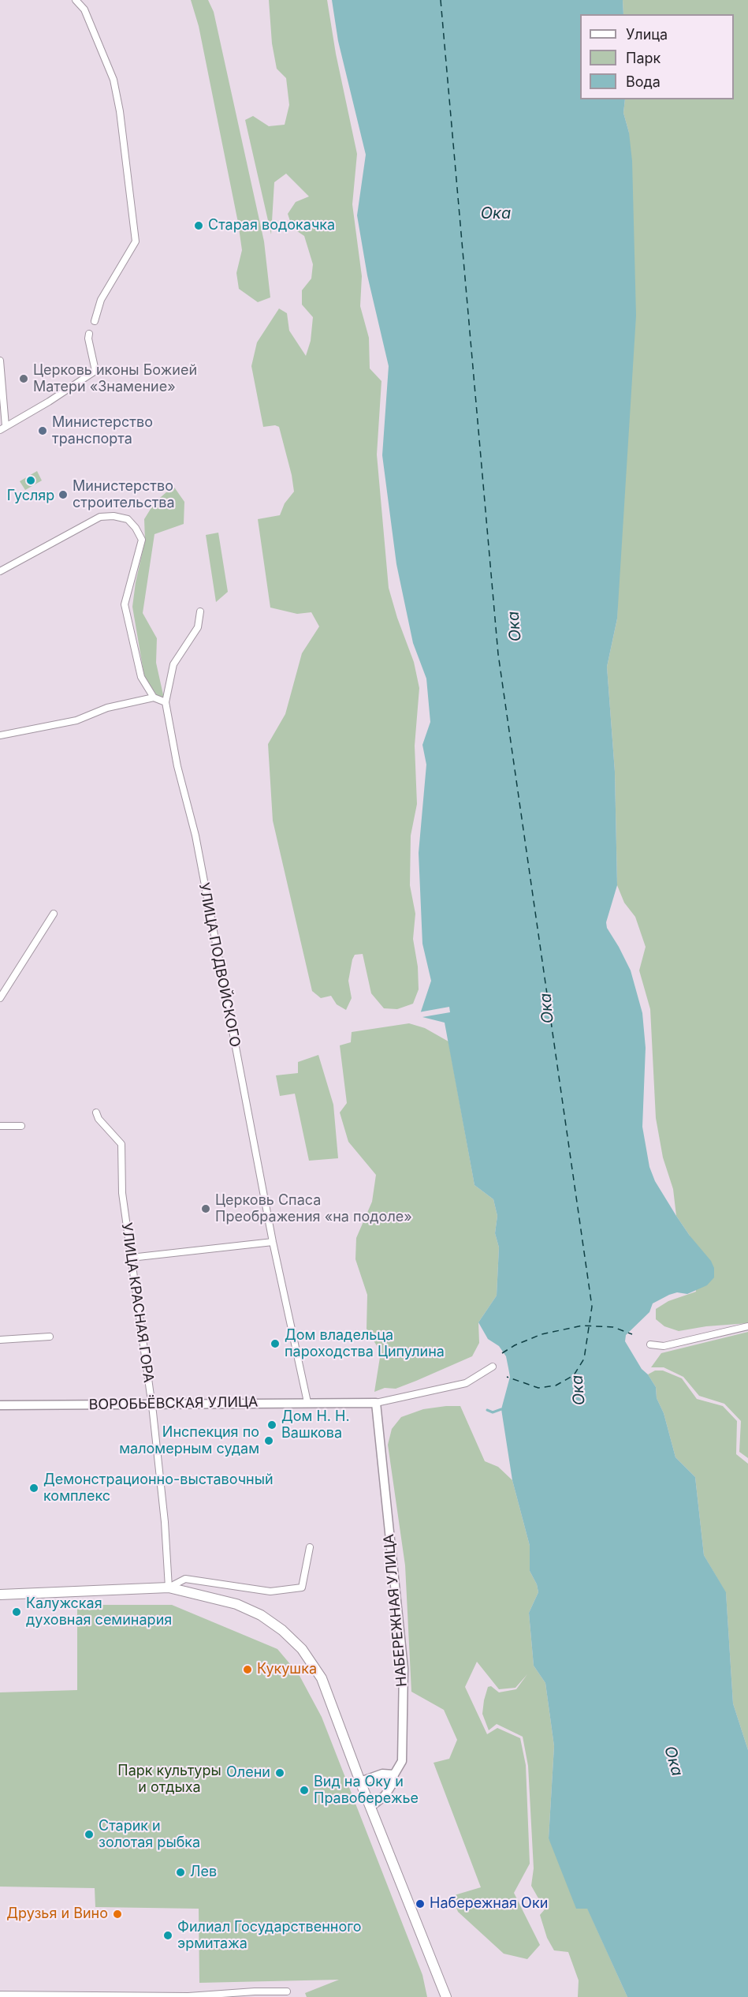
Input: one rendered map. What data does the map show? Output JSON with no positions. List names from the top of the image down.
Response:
{
  "streets": {
    "street": [
      "УЛИЦА ПОДВОЙСКОГО",
      "УЛИЦА КРАСНАЯ ГОРА",
      "ВОРОБЬЁВСКАЯ УЛИЦА",
      "НАБЕРЕЖНАЯ УЛИЦА"
    ]
  },
  "crossings": [
    ["УЛИЦА ПОДВОЙСКОГО", "ВОРОБЬЁВСКАЯ УЛИЦА"],
    ["УЛИЦА КРАСНАЯ ГОРА", "ВОРОБЬЁВСКАЯ УЛИЦА"],
    ["ВОРОБЬЁВСКАЯ УЛИЦА", "НАБЕРЕЖНАЯ УЛИЦА"]
  ],
  "water": ["Ока"],
  "parks": ["Парк культуры и отдыха"],
  "places": [
    "Старая водокачка",
    "Церковь иконы Божией Матери «Знамение»",
    "Министерство транспорта",
    "Гусляр",
    "Министерство строительства",
    "Церковь Спаса Преображения «на подоле»",
    "Дом владельца пароходства Ципулина",
    "Дом Н. Н. Вашкова",
    "Инспекция по маломерным судам",
    "Демонстрационно-выставочный комплекс",
    "Калужская духовная семинария",
    "Кукушка",
    "Олени",
    "Вид на Оку и Правобережье",
    "Старик и золотая рыбка",
    "Лев",
    "Набережная Оки",
    "Друзья и Вино",
    "Филиал Государственного эрмитажа"
  ],
  "legend": ["Улица", "Парк", "Вода"]
}
